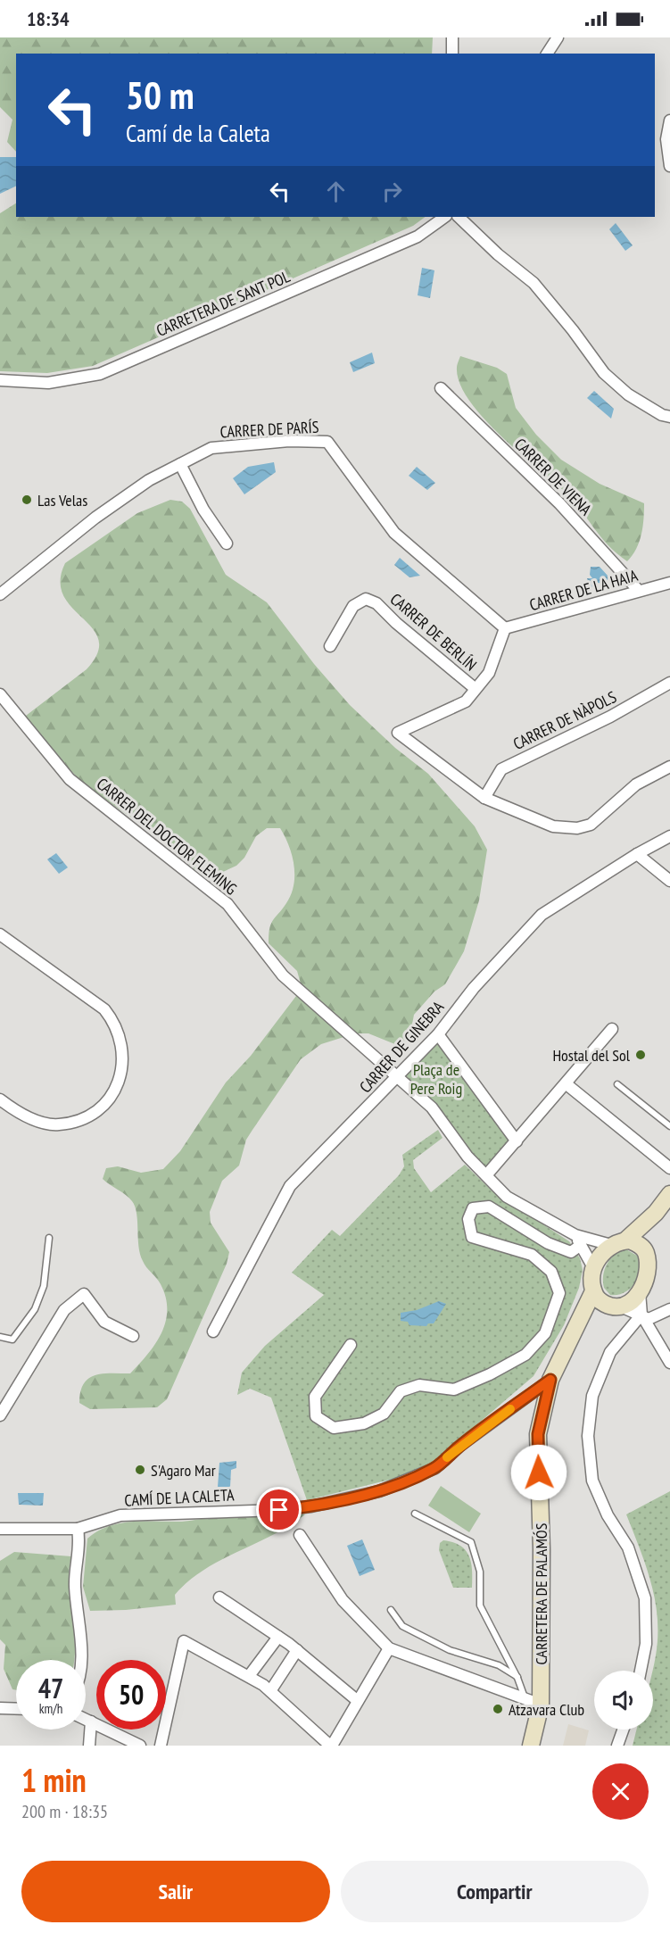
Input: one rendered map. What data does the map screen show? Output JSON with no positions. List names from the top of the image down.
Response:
{
  "streets": {
    "main road": ["CARRETERA DE PALAMÓS"],
    "street": [
      "CARRETERA DE SANT POL",
      "CARRER DE PARÍS",
      "CARRER DE VIENA",
      "CARRER DE LA HAIA",
      "CARRER DE BERLÍN",
      "CARRER DE NÀPOLS",
      "CARRER DEL DOCTOR FLEMING",
      "CARRER DE GINEBRA",
      "CAMÍ DE LA CALETA"
    ]
  },
  "crossings": [
    ["CARRER DE PARÍS", "CARRER DE LA HAIA"],
    ["CARRER DE VIENA", "CARRER DE LA HAIA"],
    ["CARRER DEL DOCTOR FLEMING", "CARRER DE GINEBRA"],
    ["CARRER DEL DOCTOR FLEMING", "CARRETERA DE PALAMÓS"],
    ["CAMÍ DE LA CALETA", "CARRETERA DE PALAMÓS"]
  ],
  "parks": ["Plaça de Pere Roig"],
  "places": [
    "Las Velas",
    "Hostal del Sol",
    "S'Agaro Mar",
    "Atzavara Club"
  ],
  "page": {
    "status": "18:34",
    "turn": ["50 m", "Camí de la Caleta"],
    "speed": "47 km/h",
    "limit": "50",
    "heading": ["1 min", "200 m · 18:35"],
    "buttons": ["Salir", "Compartir"]
  }
}
